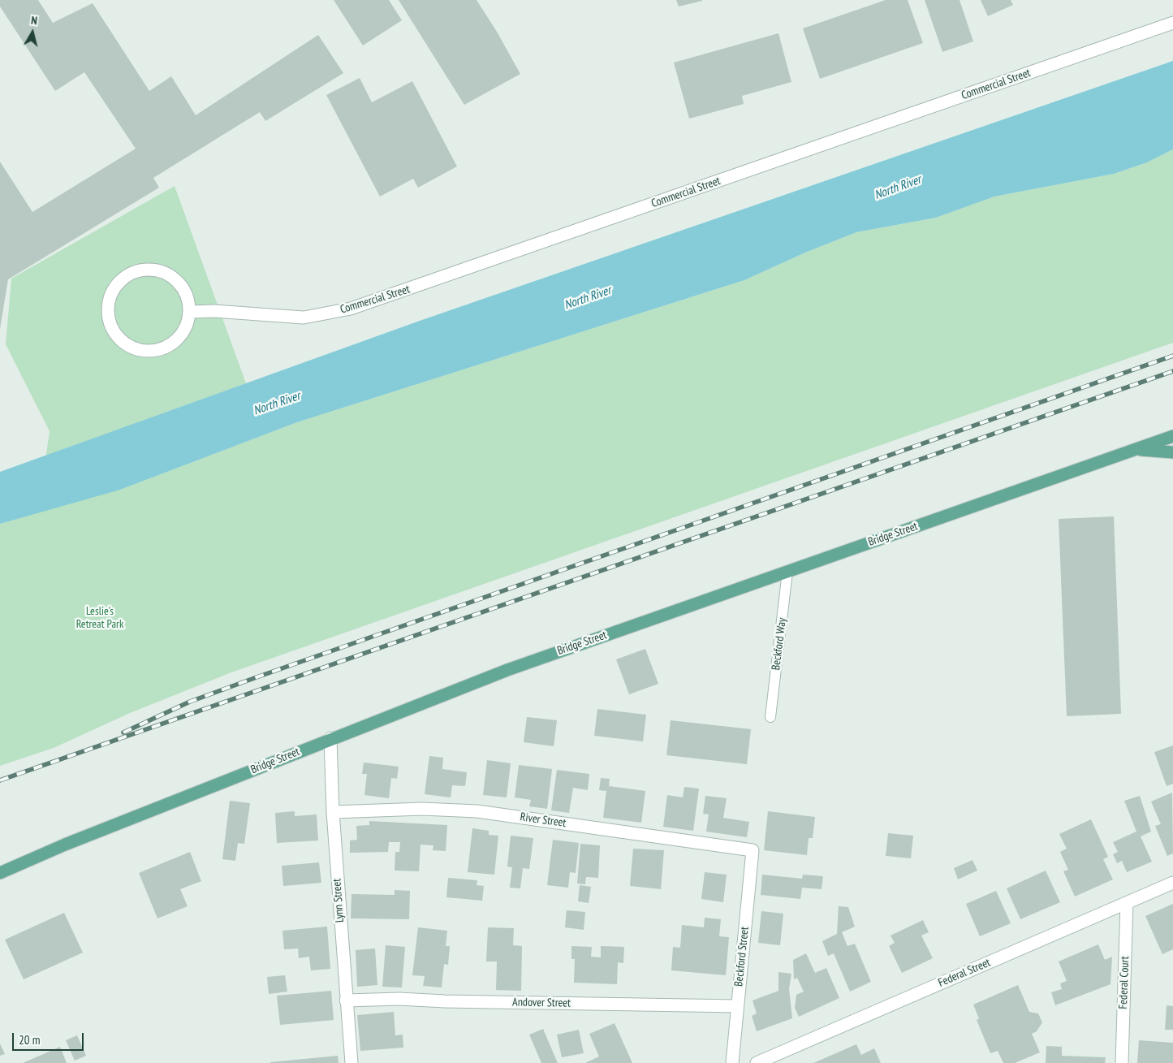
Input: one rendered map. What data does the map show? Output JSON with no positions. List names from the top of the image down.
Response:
{
  "streets": {
    "main road": ["Bridge Street"],
    "street": [
      "Commercial Street",
      "River Street",
      "Lynn Street",
      "Beckford Street",
      "Federal Street",
      "Federal Court",
      "Andover Street"
    ],
    "lane": ["Beckford Way"]
  },
  "crossings": [
    ["Bridge Street", "Beckford Way"],
    ["Bridge Street", "Lynn Street"],
    ["River Street", "Lynn Street"],
    ["River Street", "Beckford Street"],
    ["Lynn Street", "Andover Street"],
    ["Beckford Street", "Andover Street"],
    ["Federal Street", "Federal Court"]
  ],
  "water": ["North River"],
  "parks": ["Leslie's Retreat Park"],
  "scale_bar": "20 m",
  "north": "top"
}
